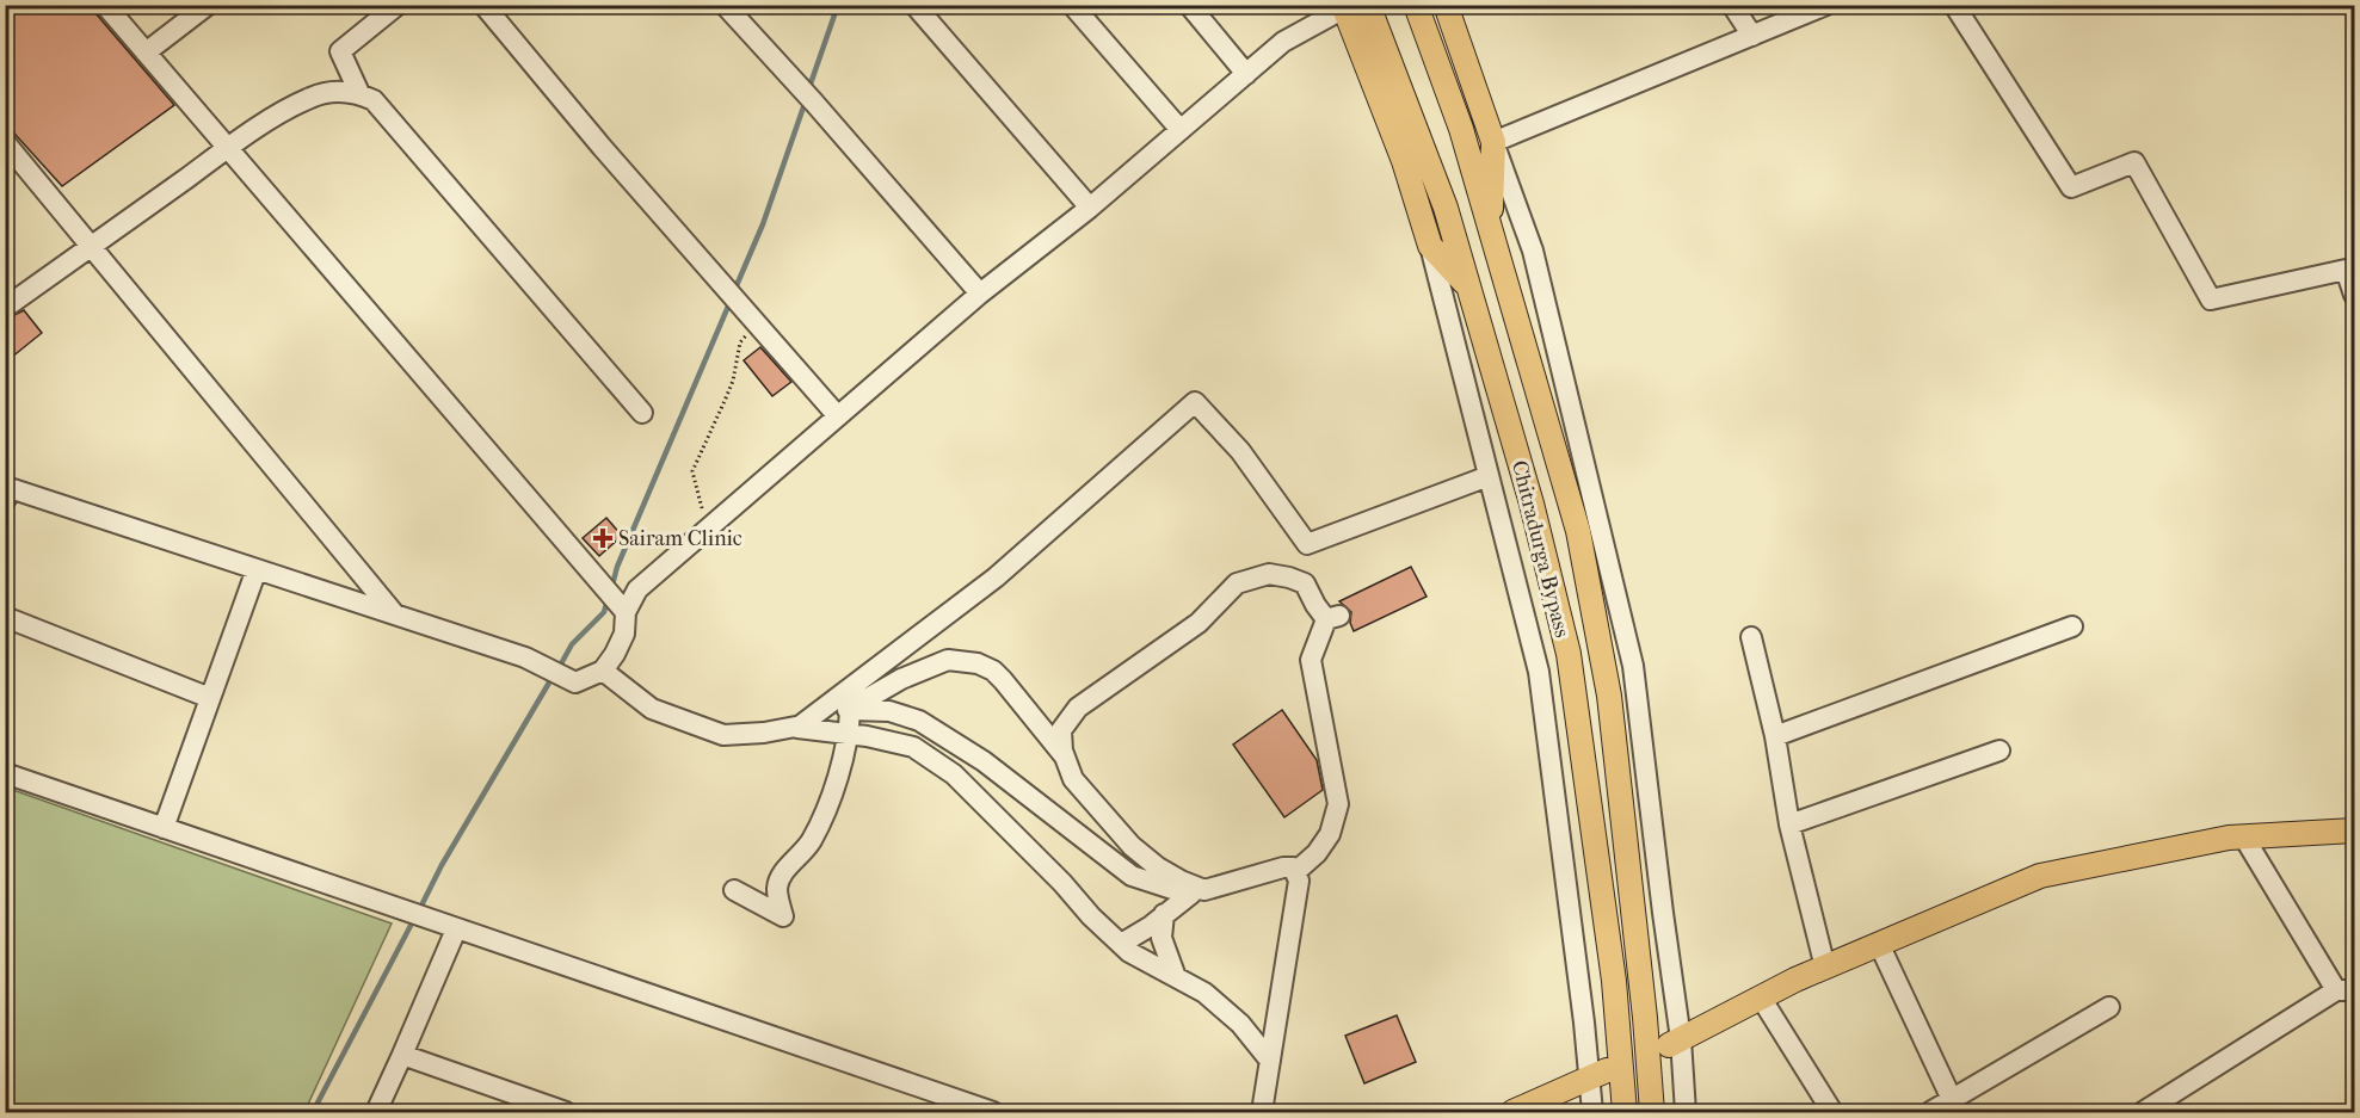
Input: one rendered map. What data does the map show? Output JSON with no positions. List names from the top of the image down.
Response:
{
  "streets": {
    "main road": ["Chitradurga Bypass"]
  },
  "places": {
    "health": ["Sairam Clinic"]
  }
}
